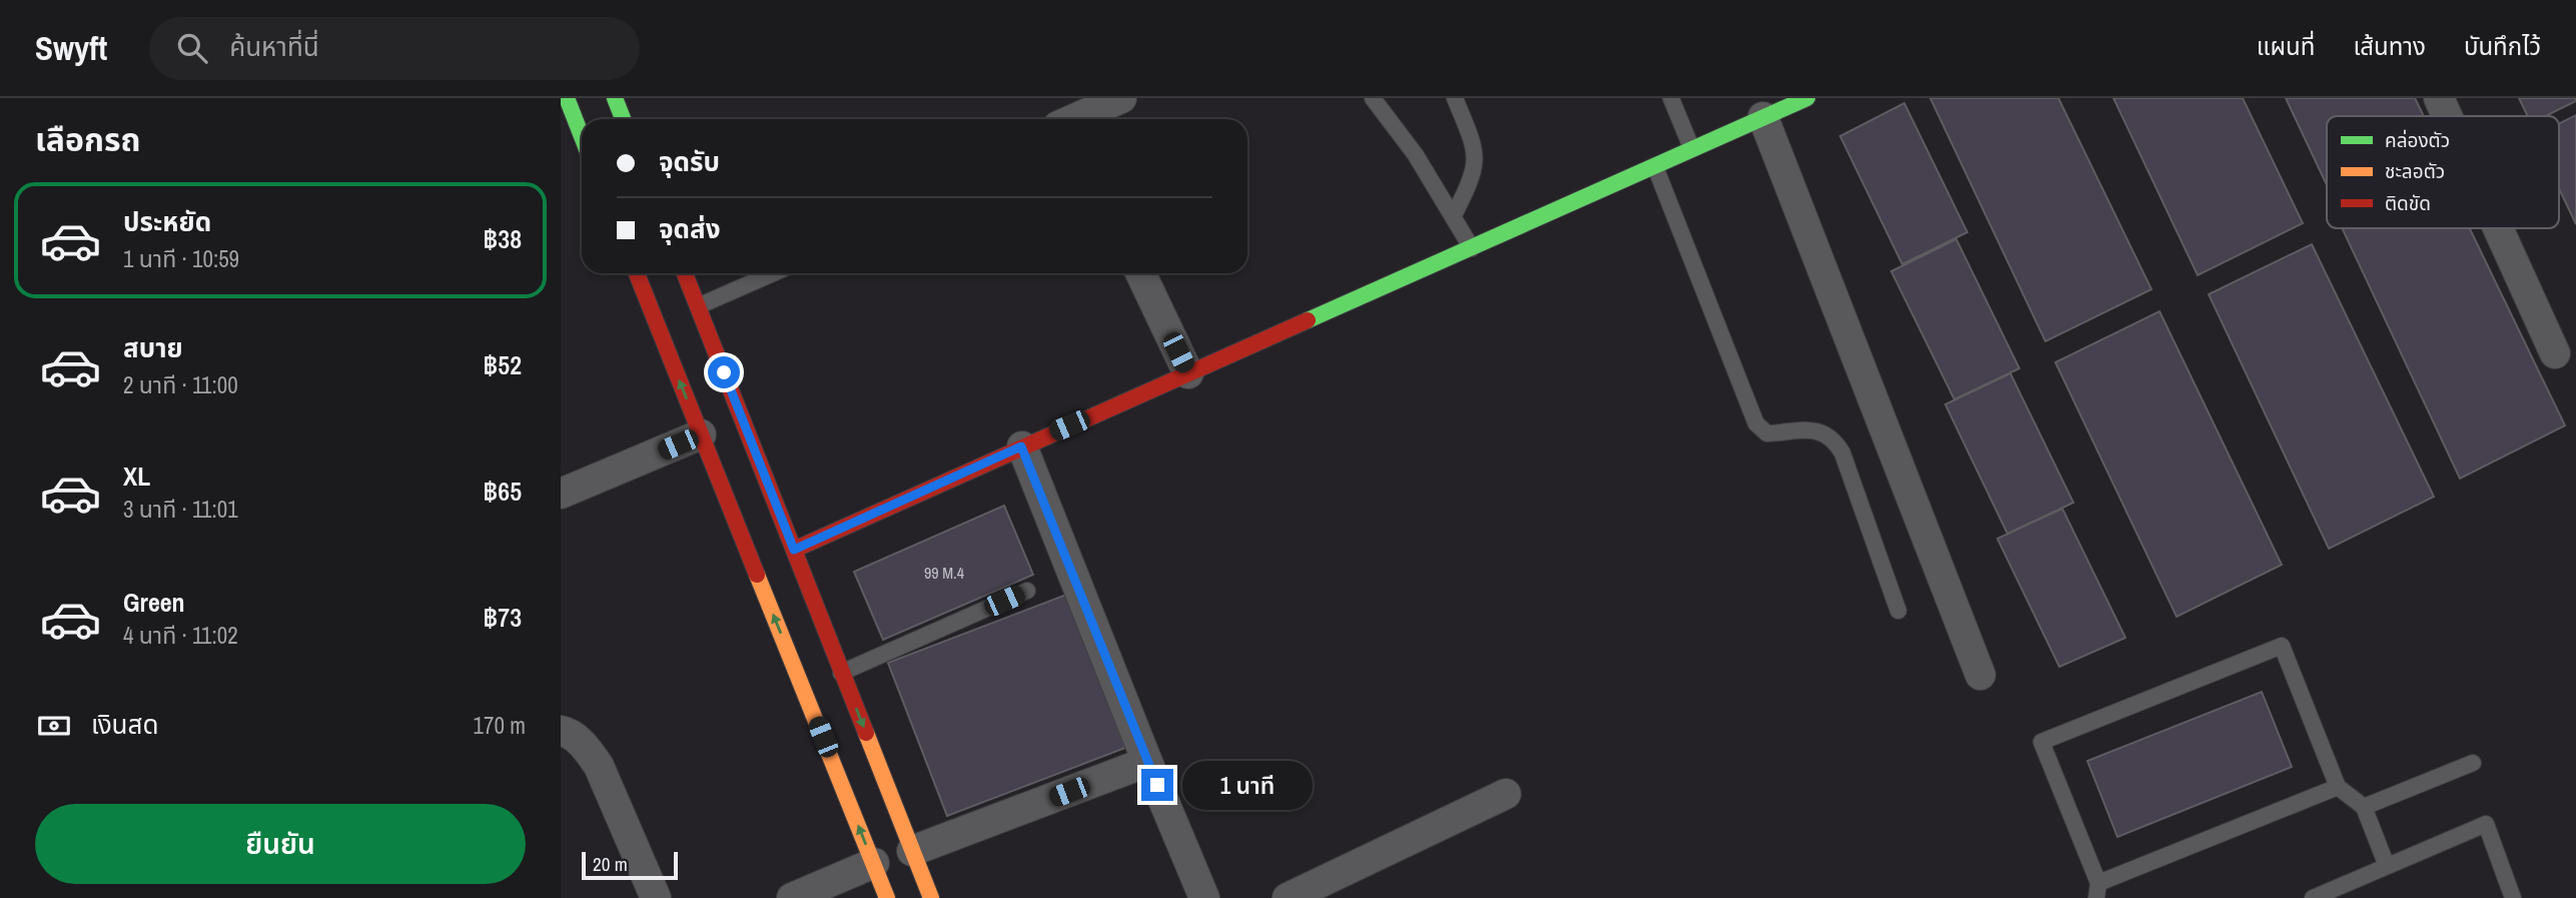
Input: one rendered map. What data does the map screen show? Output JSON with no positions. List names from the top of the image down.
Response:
{
  "house_numbers": ["99 M.4"],
  "legend": ["คล่องตัว", "ชะลอตัว", "ติดขัด"],
  "scale_bar": "20 m",
  "page": {
    "header": "Swyft",
    "search": "ค้นหาที่นี่",
    "nav": ["แผนที่", "เส้นทาง", "บันทึกไว้"],
    "heading": "เลือกรถ",
    "banner": ["จุดรับ", "จุดส่ง"],
    "list": [
      {
        "name": "ประหยัด",
        "note": "1 นาที · 10:59",
        "value": "฿38"
      },
      {
        "name": "สบาย",
        "note": "2 นาที · 11:00",
        "value": "฿52"
      },
      {
        "name": "XL",
        "note": "3 นาที · 11:01",
        "value": "฿65"
      },
      {
        "name": "Green",
        "note": "4 นาที · 11:02",
        "value": "฿73"
      }
    ],
    "pay": ["เงินสด", "170 m"],
    "bubble": "1 นาที",
    "buttons": "ยืนยัน",
    "scale": "20 m"
  }
}
